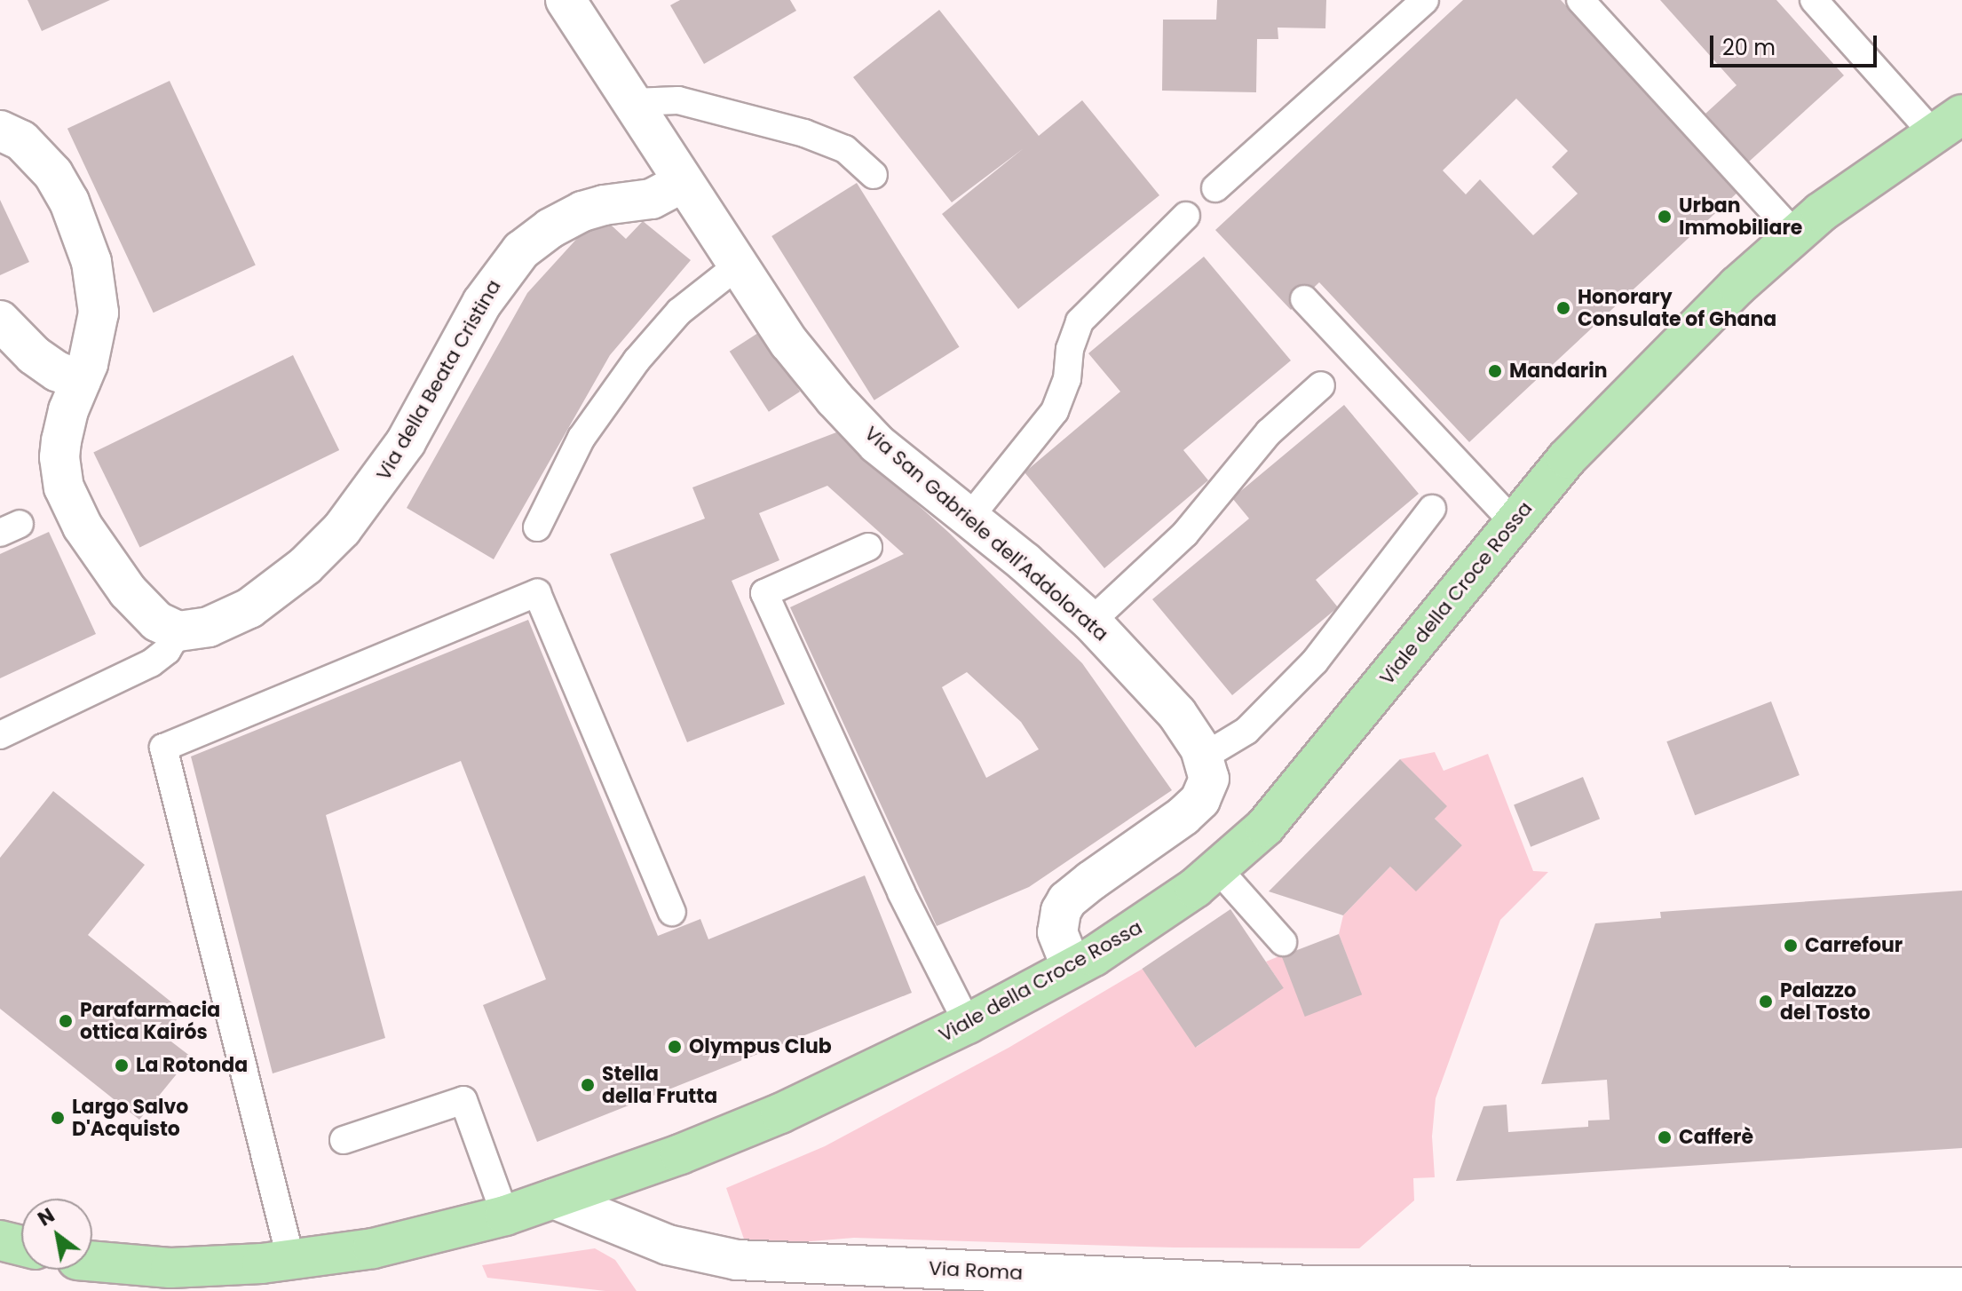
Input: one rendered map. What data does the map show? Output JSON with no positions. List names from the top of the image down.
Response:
{
  "streets": {
    "main road": ["Viale della Croce Rossa"],
    "street": ["Via della Beata Cristina", "Via San Gabriele dell'Addolorata", "Via Roma"]
  },
  "crossings": [
    ["Via della Beata Cristina", "Via San Gabriele dell'Addolorata"],
    ["Viale della Croce Rossa", "Via Roma"]
  ],
  "places": [
    "Urban Immobiliare",
    "Honorary Consulate of Ghana",
    "Mandarin",
    "Carrefour",
    "Palazzo del Tosto",
    "Parafarmacia ottica Kairós",
    "Olympus Club",
    "La Rotonda",
    "Stella della Frutta",
    "Largo Salvo D'Acquisto",
    "Cafferè"
  ],
  "scale_bar": "20 m",
  "north": "top left"
}
